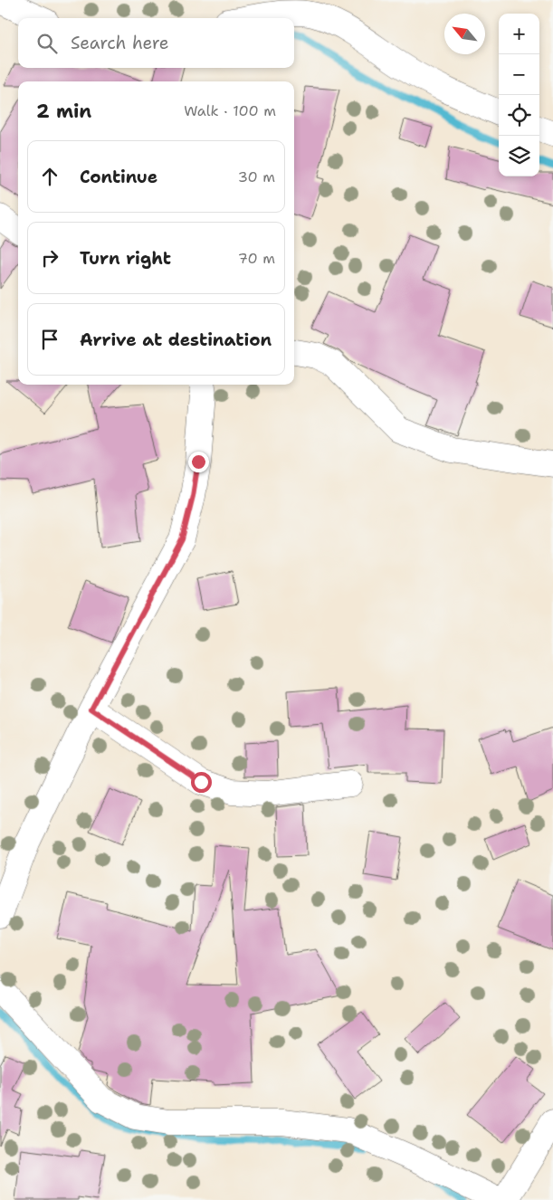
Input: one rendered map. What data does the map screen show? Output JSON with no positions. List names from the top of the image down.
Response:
{
  "north": "top left",
  "page": {
    "map_buttons": ["+", "−"],
    "search": "Search here",
    "heading": ["2 min", "Walk · 100 m"],
    "list": [
      ["Continue", "30 m"],
      ["Turn right", "70 m"],
      "Arrive at destination"
    ]
  }
}
